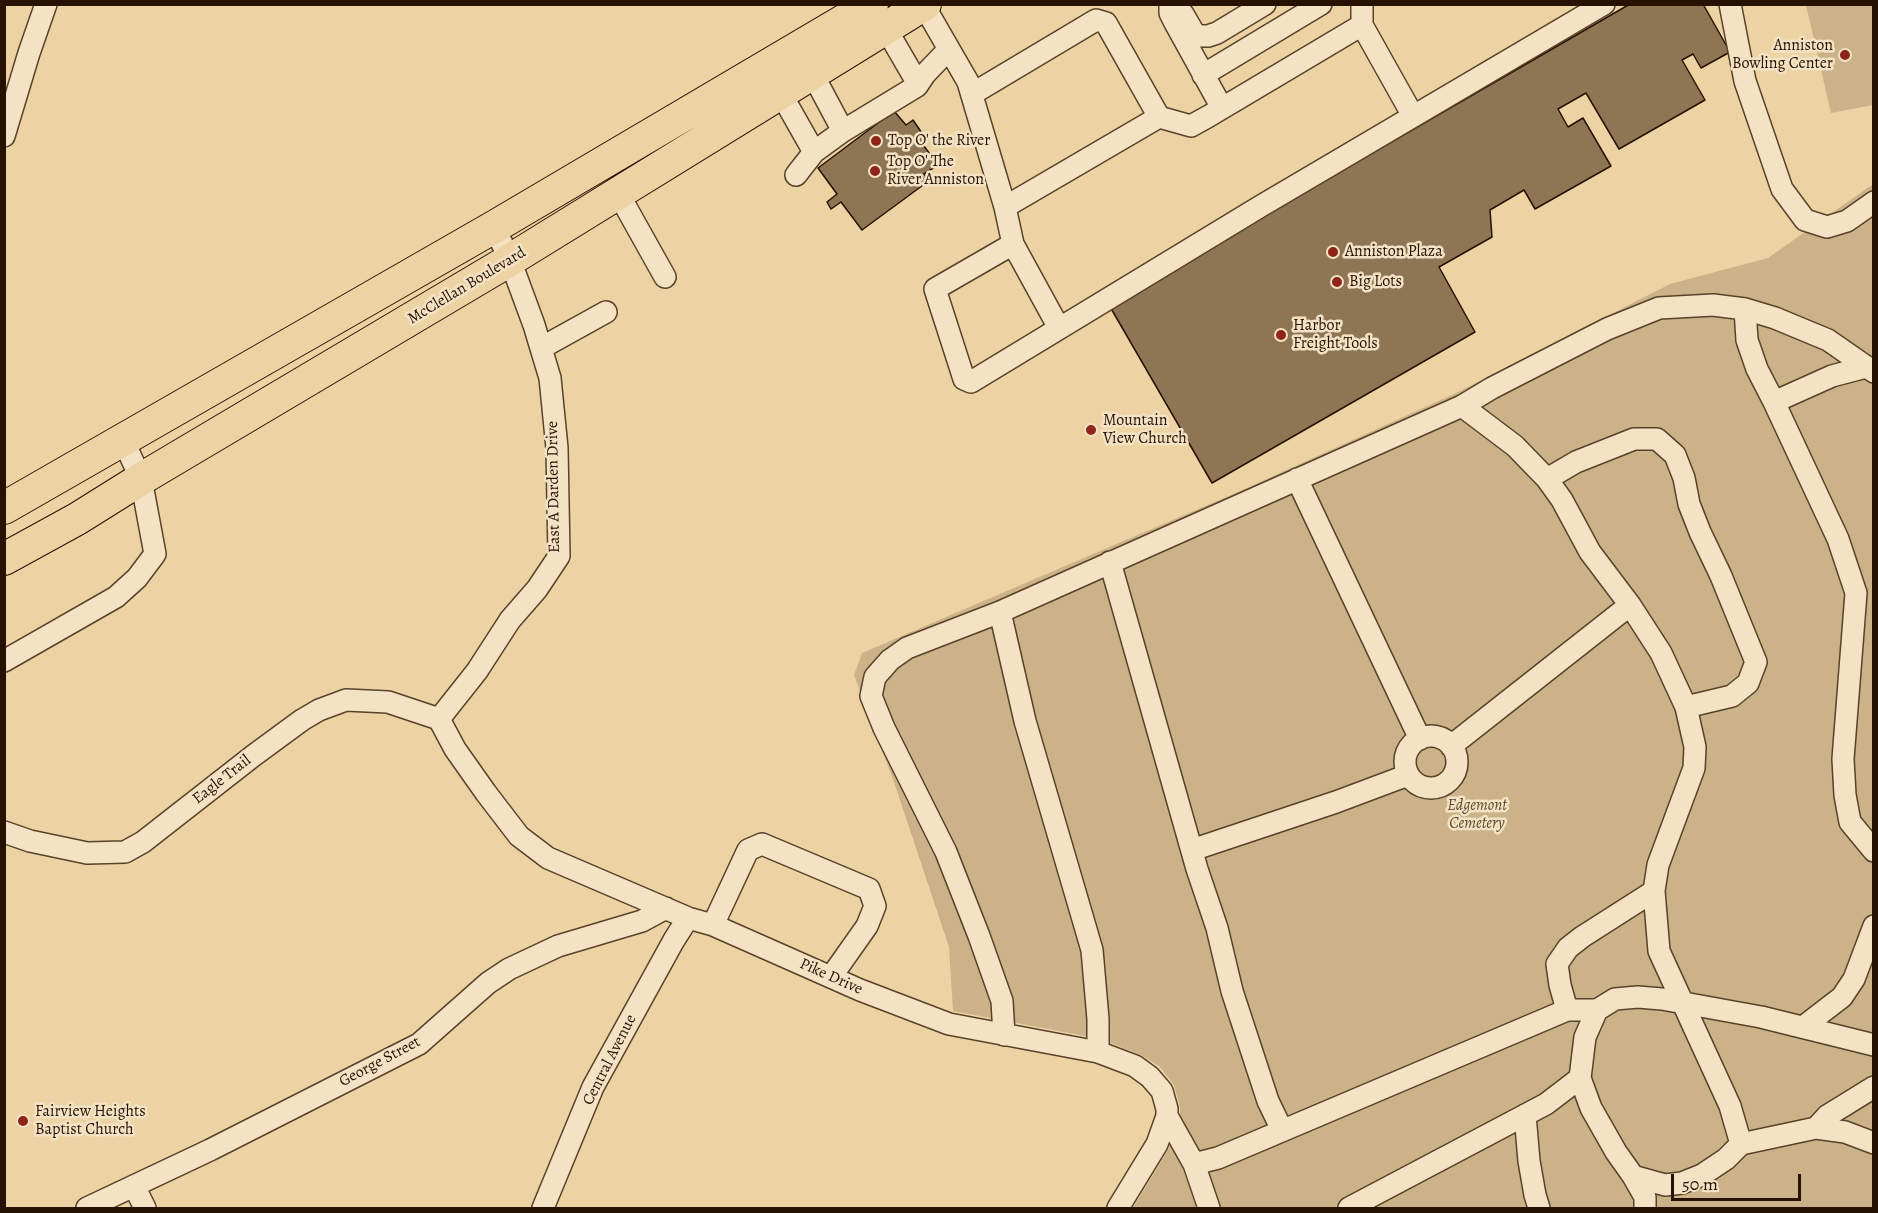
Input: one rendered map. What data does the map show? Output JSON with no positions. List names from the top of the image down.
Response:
{
  "streets": {
    "highway": ["McClellan Boulevard"],
    "street": [
      "East A Darden Drive",
      "Eagle Trail",
      "Pike Drive",
      "Central Avenue",
      "George Street"
    ]
  },
  "crossings": [
    ["McClellan Boulevard", "East A Darden Drive"],
    ["East A Darden Drive", "Eagle Trail"],
    ["East A Darden Drive", "Pike Drive"],
    ["Eagle Trail", "Pike Drive"],
    ["Pike Drive", "Central Avenue"],
    ["Pike Drive", "George Street"]
  ],
  "parks": ["Edgemont Cemetery"],
  "places": [
    "Anniston Bowling Center",
    "Top O' the River",
    "Top O' The River Anniston",
    "Anniston Plaza",
    "Big Lots",
    "Harbor Freight Tools",
    "Mountain View Church",
    "Fairview Heights Baptist Church"
  ],
  "scale_bar": "50 m"
}
